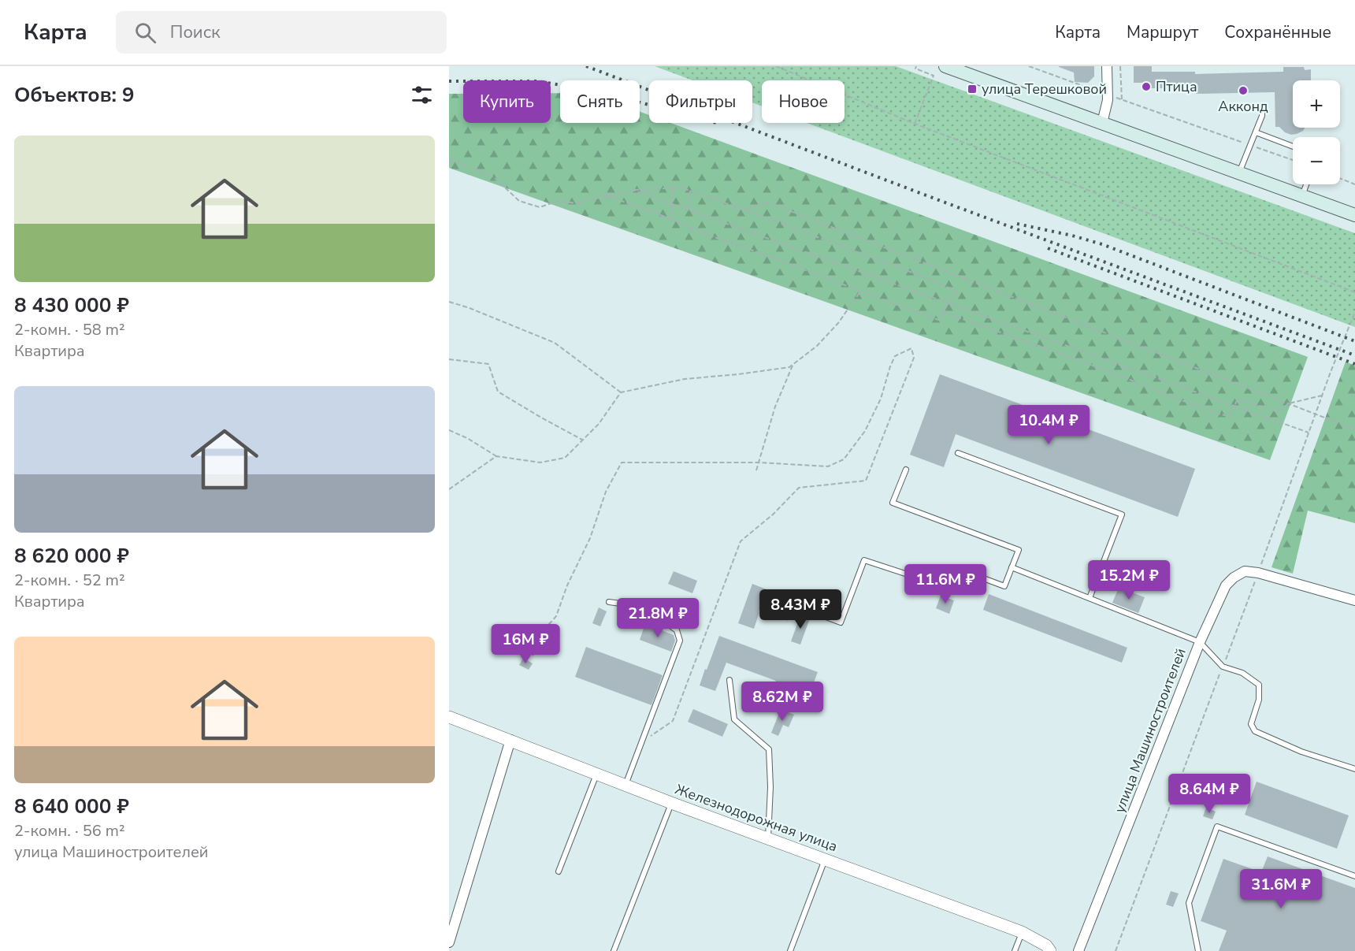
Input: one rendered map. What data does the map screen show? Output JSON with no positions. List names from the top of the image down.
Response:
{
  "streets": {
    "street": ["улица Машиностроителей", "Железнодорожная улица"]
  },
  "places": {
    "other": ["Птица", "Акконд"],
    "transit": ["улица Терешковой"]
  },
  "page": {
    "header": "Карта",
    "search": "Поиск",
    "nav": ["Карта", "Маршрут", "Сохранённые"],
    "heading": "Объектов: 9",
    "map_buttons": ["+", "−"],
    "chip": [
      "Купить",
      "Снять",
      "Фильтры",
      "Новое"
    ],
    "list": [
      {
        "name": "8 430 000 ₽",
        "note": "2-комн. · 58 m² · Квартира"
      },
      {
        "name": "8 620 000 ₽",
        "note": "2-комн. · 52 m² · Квартира"
      },
      {
        "name": "8 640 000 ₽",
        "note": "2-комн. · 56 m² · улица Машиностроителей"
      }
    ],
    "price": [
      "10.4M ₽",
      "15.2M ₽",
      "11.6M ₽",
      "8.43M ₽",
      "21.8M ₽",
      "16M ₽",
      "8.62M ₽",
      "8.64M ₽",
      "31.6M ₽"
    ]
  }
}
